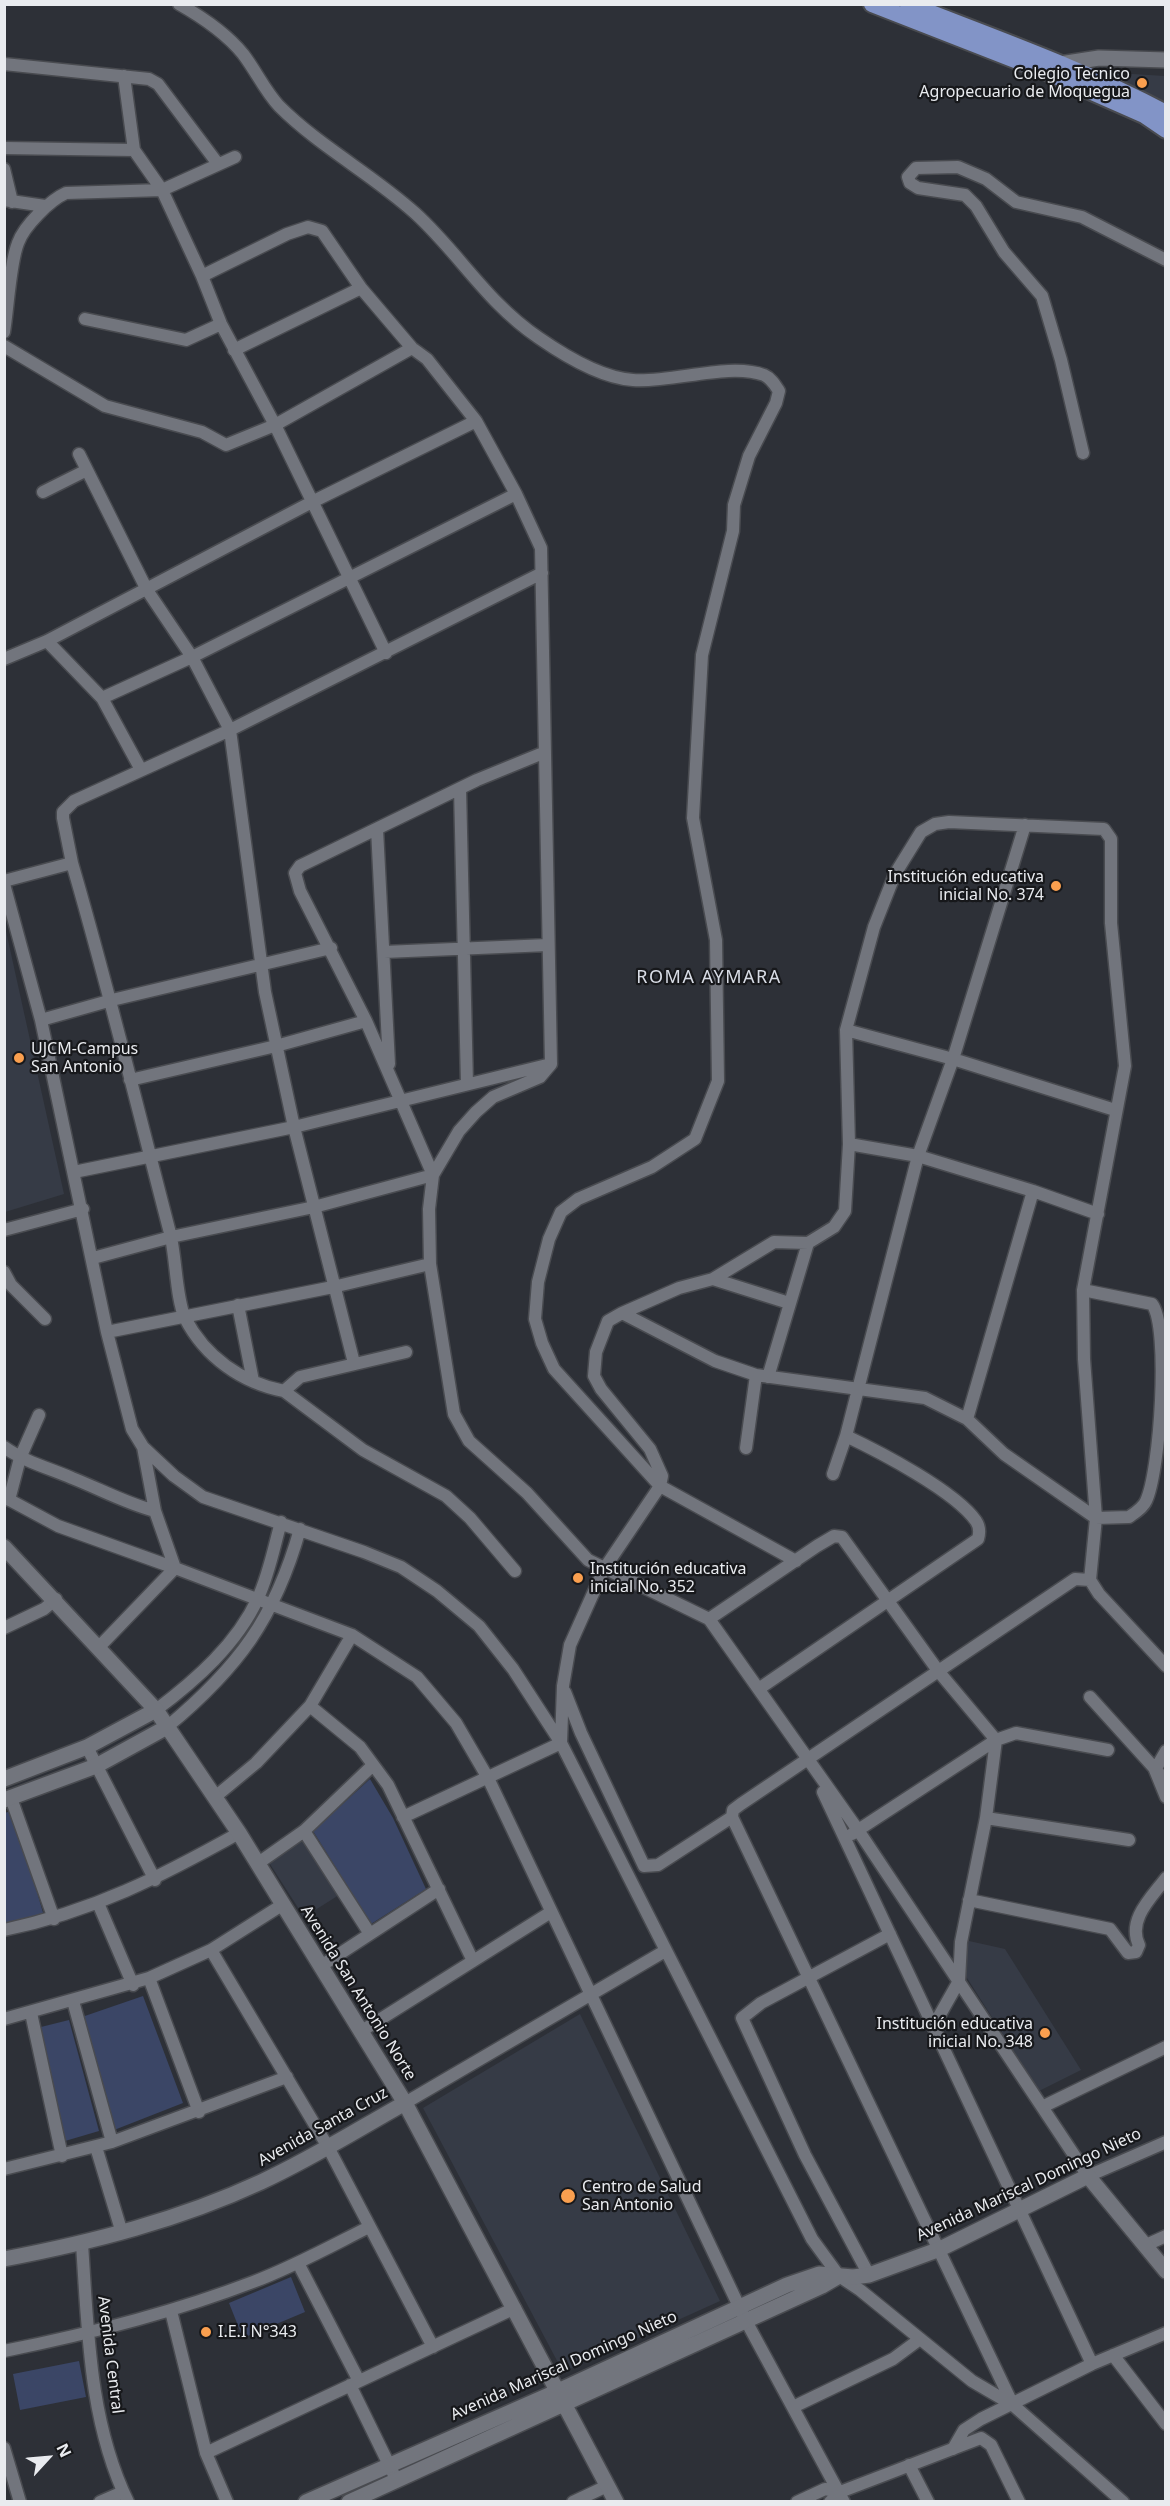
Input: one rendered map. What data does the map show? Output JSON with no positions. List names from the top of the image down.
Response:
{
  "streets": {
    "street": [
      "Avenida San Antonio Norte",
      "Avenida Santa Cruz",
      "Avenida Mariscal Domingo Nieto",
      "Avenida Central"
    ]
  },
  "crossings": [
    ["Avenida San Antonio Norte", "Avenida Santa Cruz"],
    ["Avenida San Antonio Norte", "Avenida Mariscal Domingo Nieto"],
    ["Avenida Santa Cruz", "Avenida Central"]
  ],
  "districts": ["ROMA AYMARA"],
  "places": [
    "Colegio Tecnico Agropecuario de Moquegua",
    "Institución educativa inicial No. 374",
    "UJCM-Campus San Antonio",
    "Institución educativa inicial No. 352",
    "Institución educativa inicial No. 348",
    "Centro de Salud San Antonio",
    "I.E.I N°343"
  ],
  "north": "top right"
}
